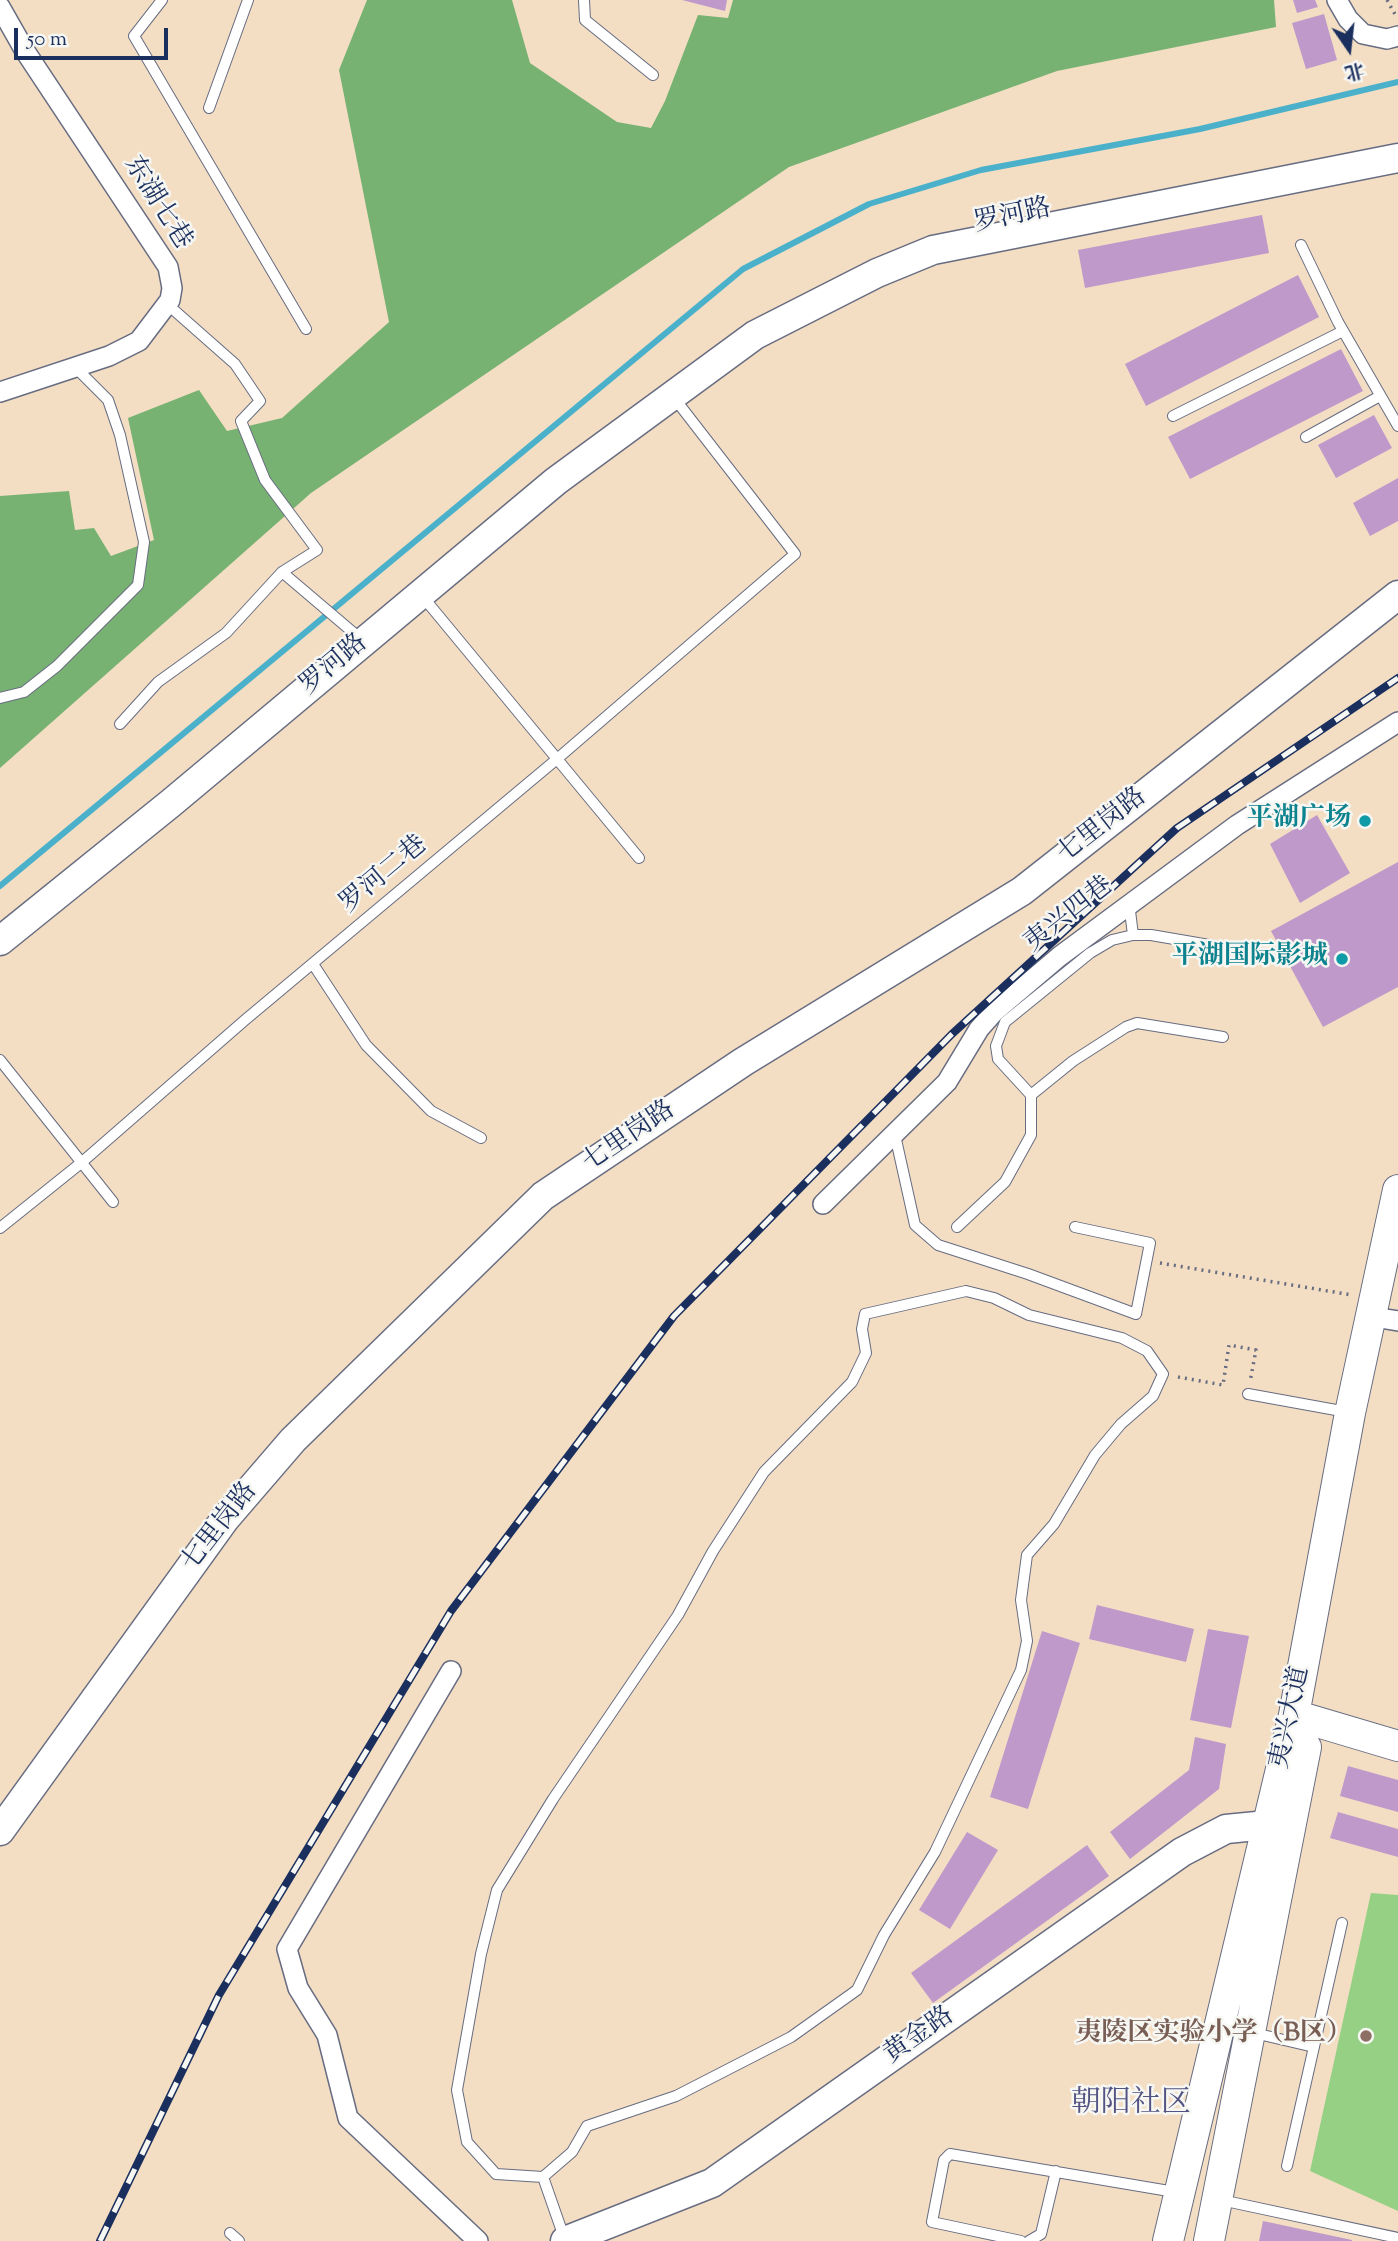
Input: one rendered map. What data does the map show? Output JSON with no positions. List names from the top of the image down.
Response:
{
  "streets": {
    "main road": [
      "罗河路",
      "七里岗路",
      "夷兴大道",
      "黄金路"
    ],
    "street": ["东湖七巷", "夷兴四巷"],
    "lane": ["罗河二巷"]
  },
  "crossings": [
    ["罗河路", "罗河二巷"],
    ["夷兴大道", "黄金路"]
  ],
  "districts": ["朝阳社区"],
  "places": ["平湖广场", "平湖国际影城", "夷陵区实验小学（B区）"],
  "scale_bar": "50 m",
  "north": "bottom"
}
